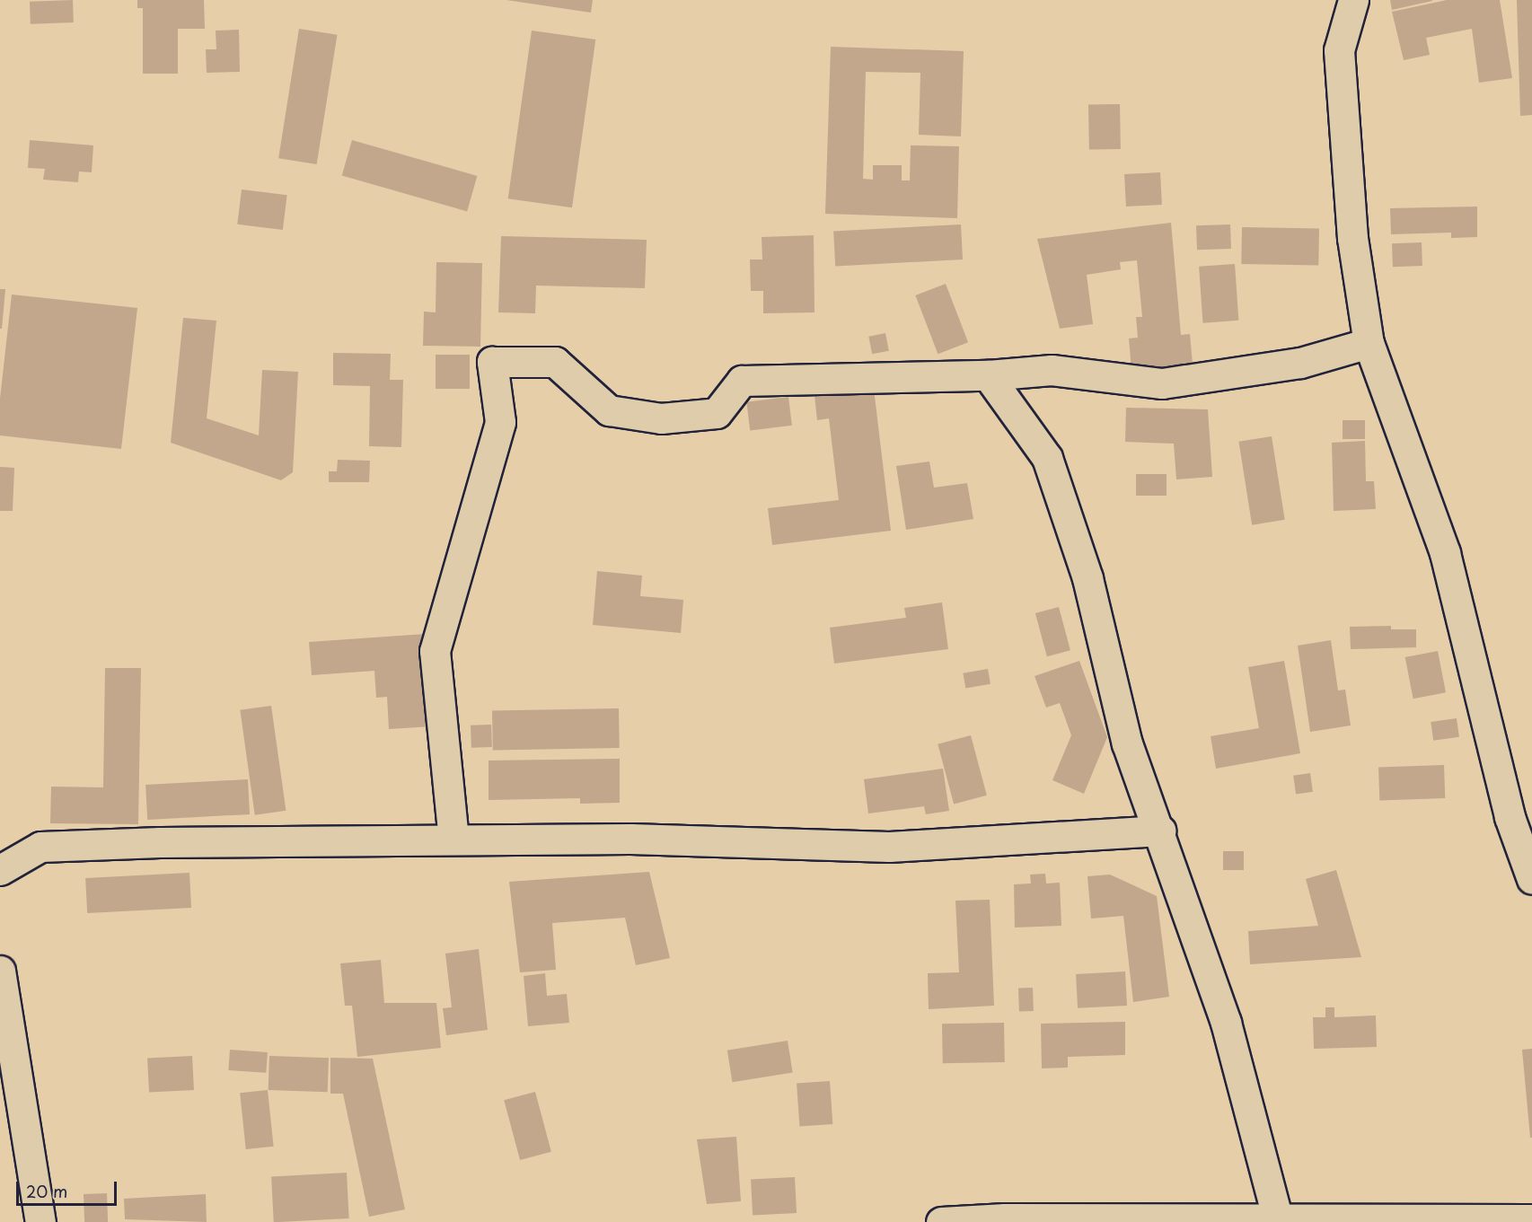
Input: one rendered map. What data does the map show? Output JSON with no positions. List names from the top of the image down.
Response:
{
  "scale_bar": "20 m"
}
